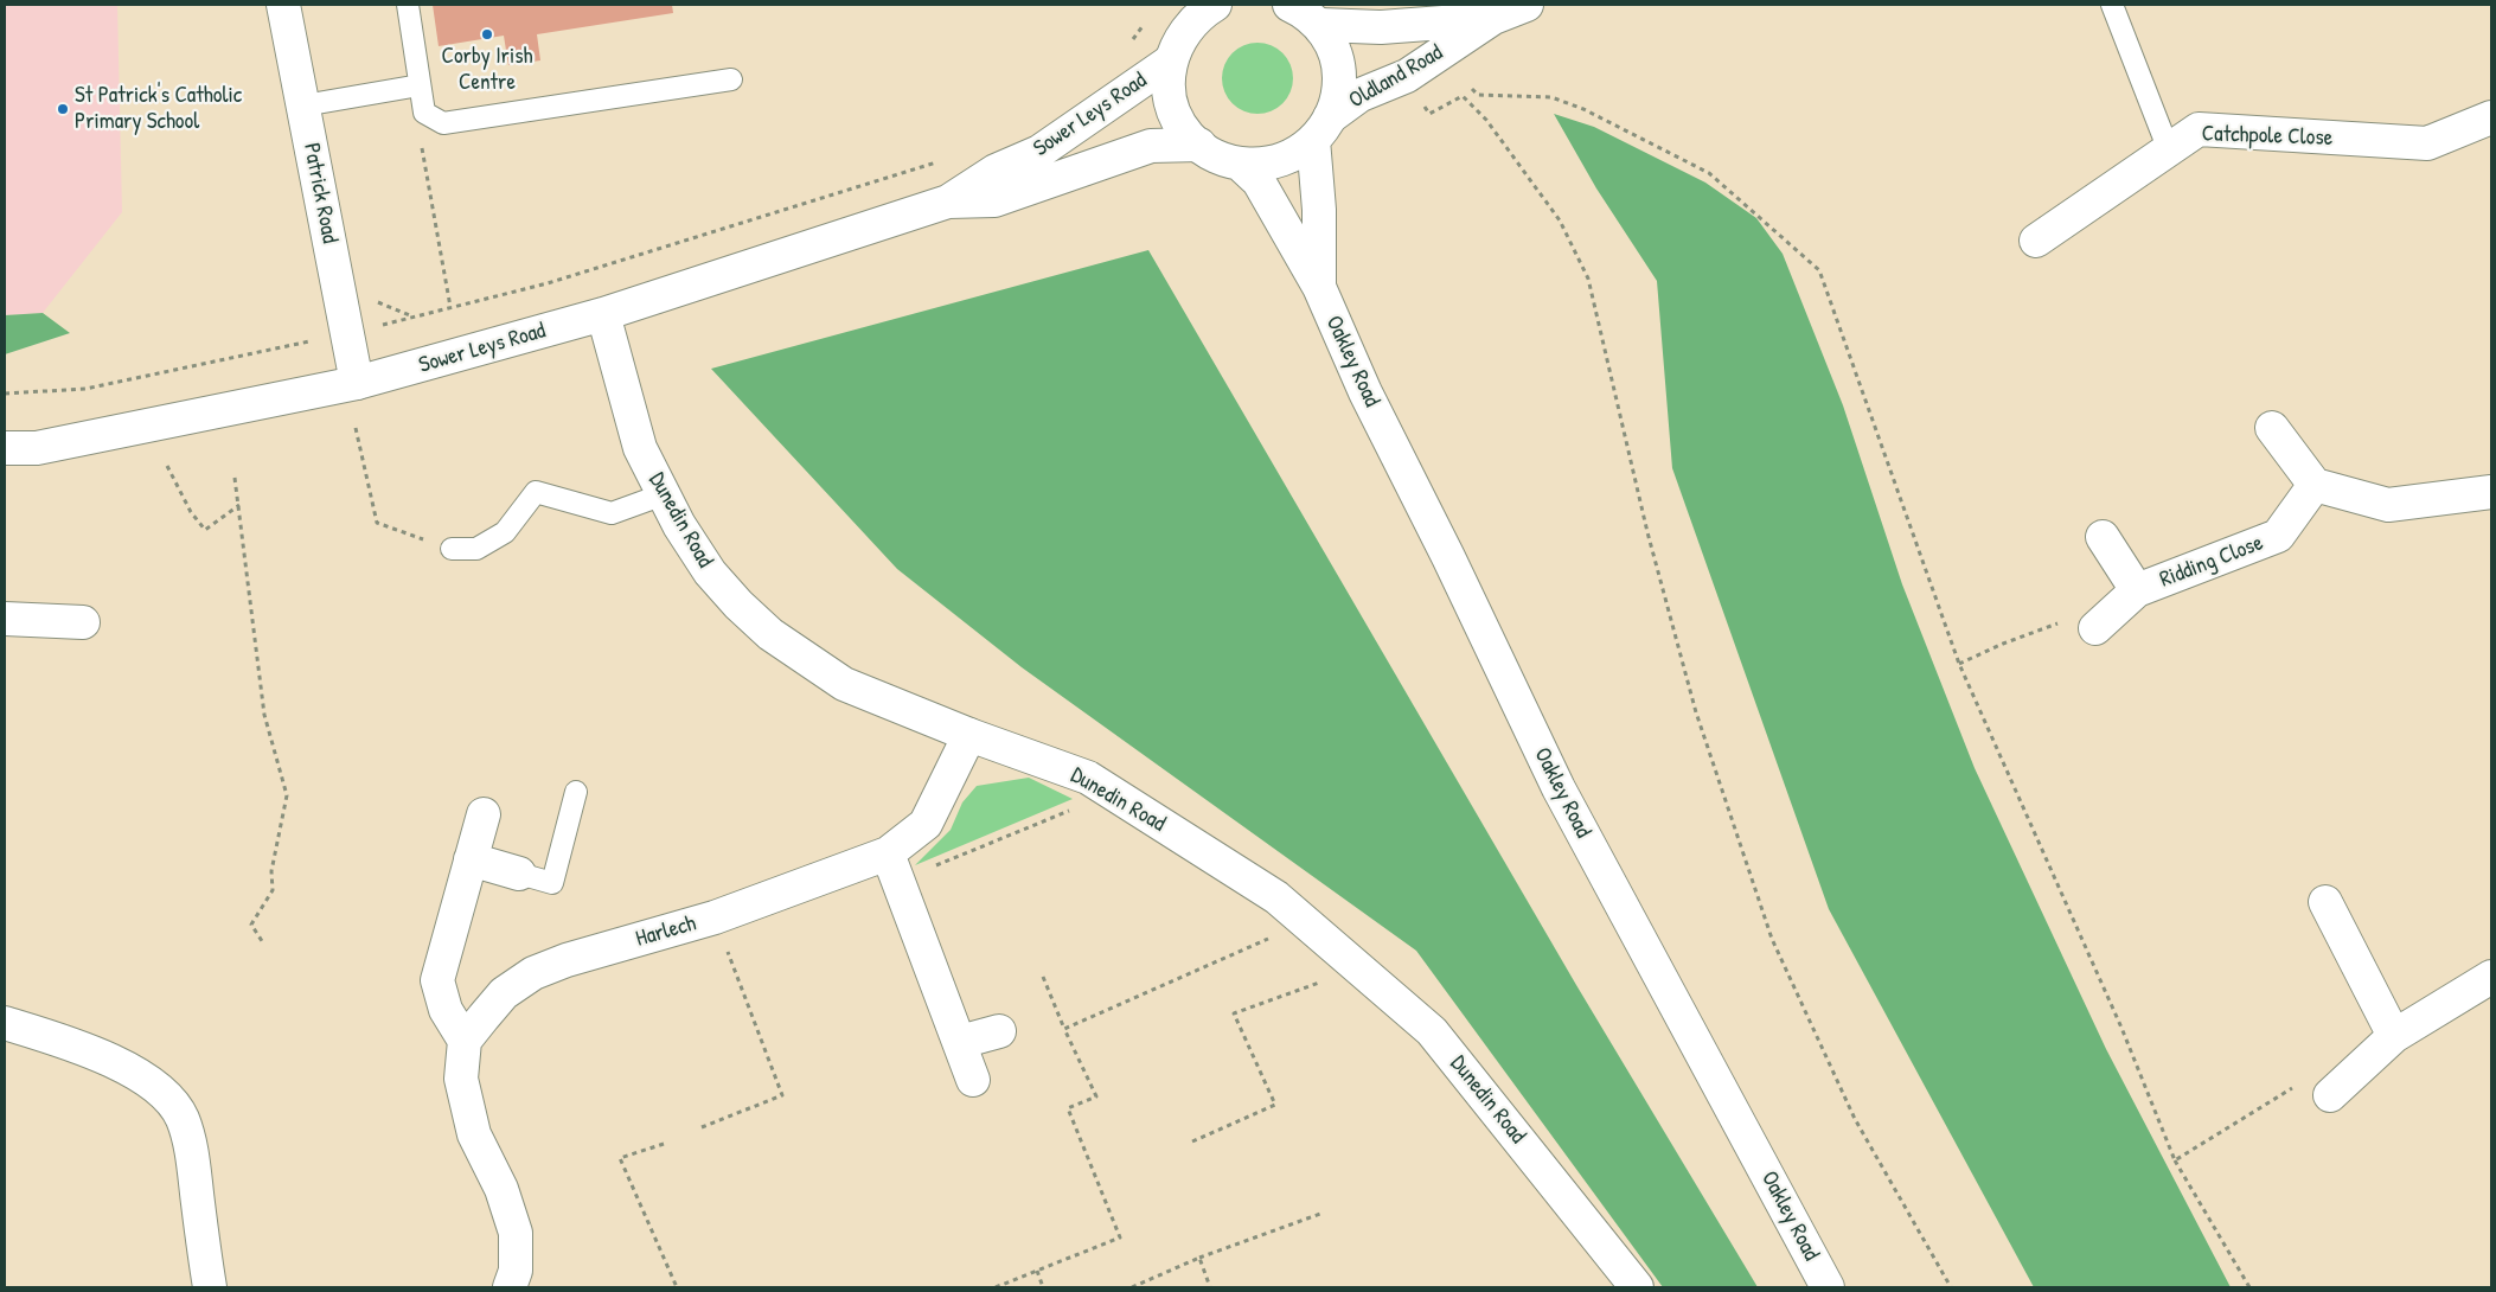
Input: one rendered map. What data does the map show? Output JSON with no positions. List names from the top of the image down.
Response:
{
  "streets": {
    "street": [
      "Oldland Road",
      "Sower Leys Road",
      "Catchpole Close",
      "Patrick Road",
      "Oakley Road",
      "Dunedin Road",
      "Ridding Close",
      "Harlech"
    ]
  },
  "crossings": [
    ["Oldland Road", "Oakley Road"],
    ["Sower Leys Road", "Patrick Road"],
    ["Sower Leys Road", "Oakley Road"],
    ["Sower Leys Road", "Dunedin Road"],
    ["Dunedin Road", "Harlech"]
  ],
  "places": ["Corby Irish Centre", "St Patrick's Catholic Primary School"]
}
